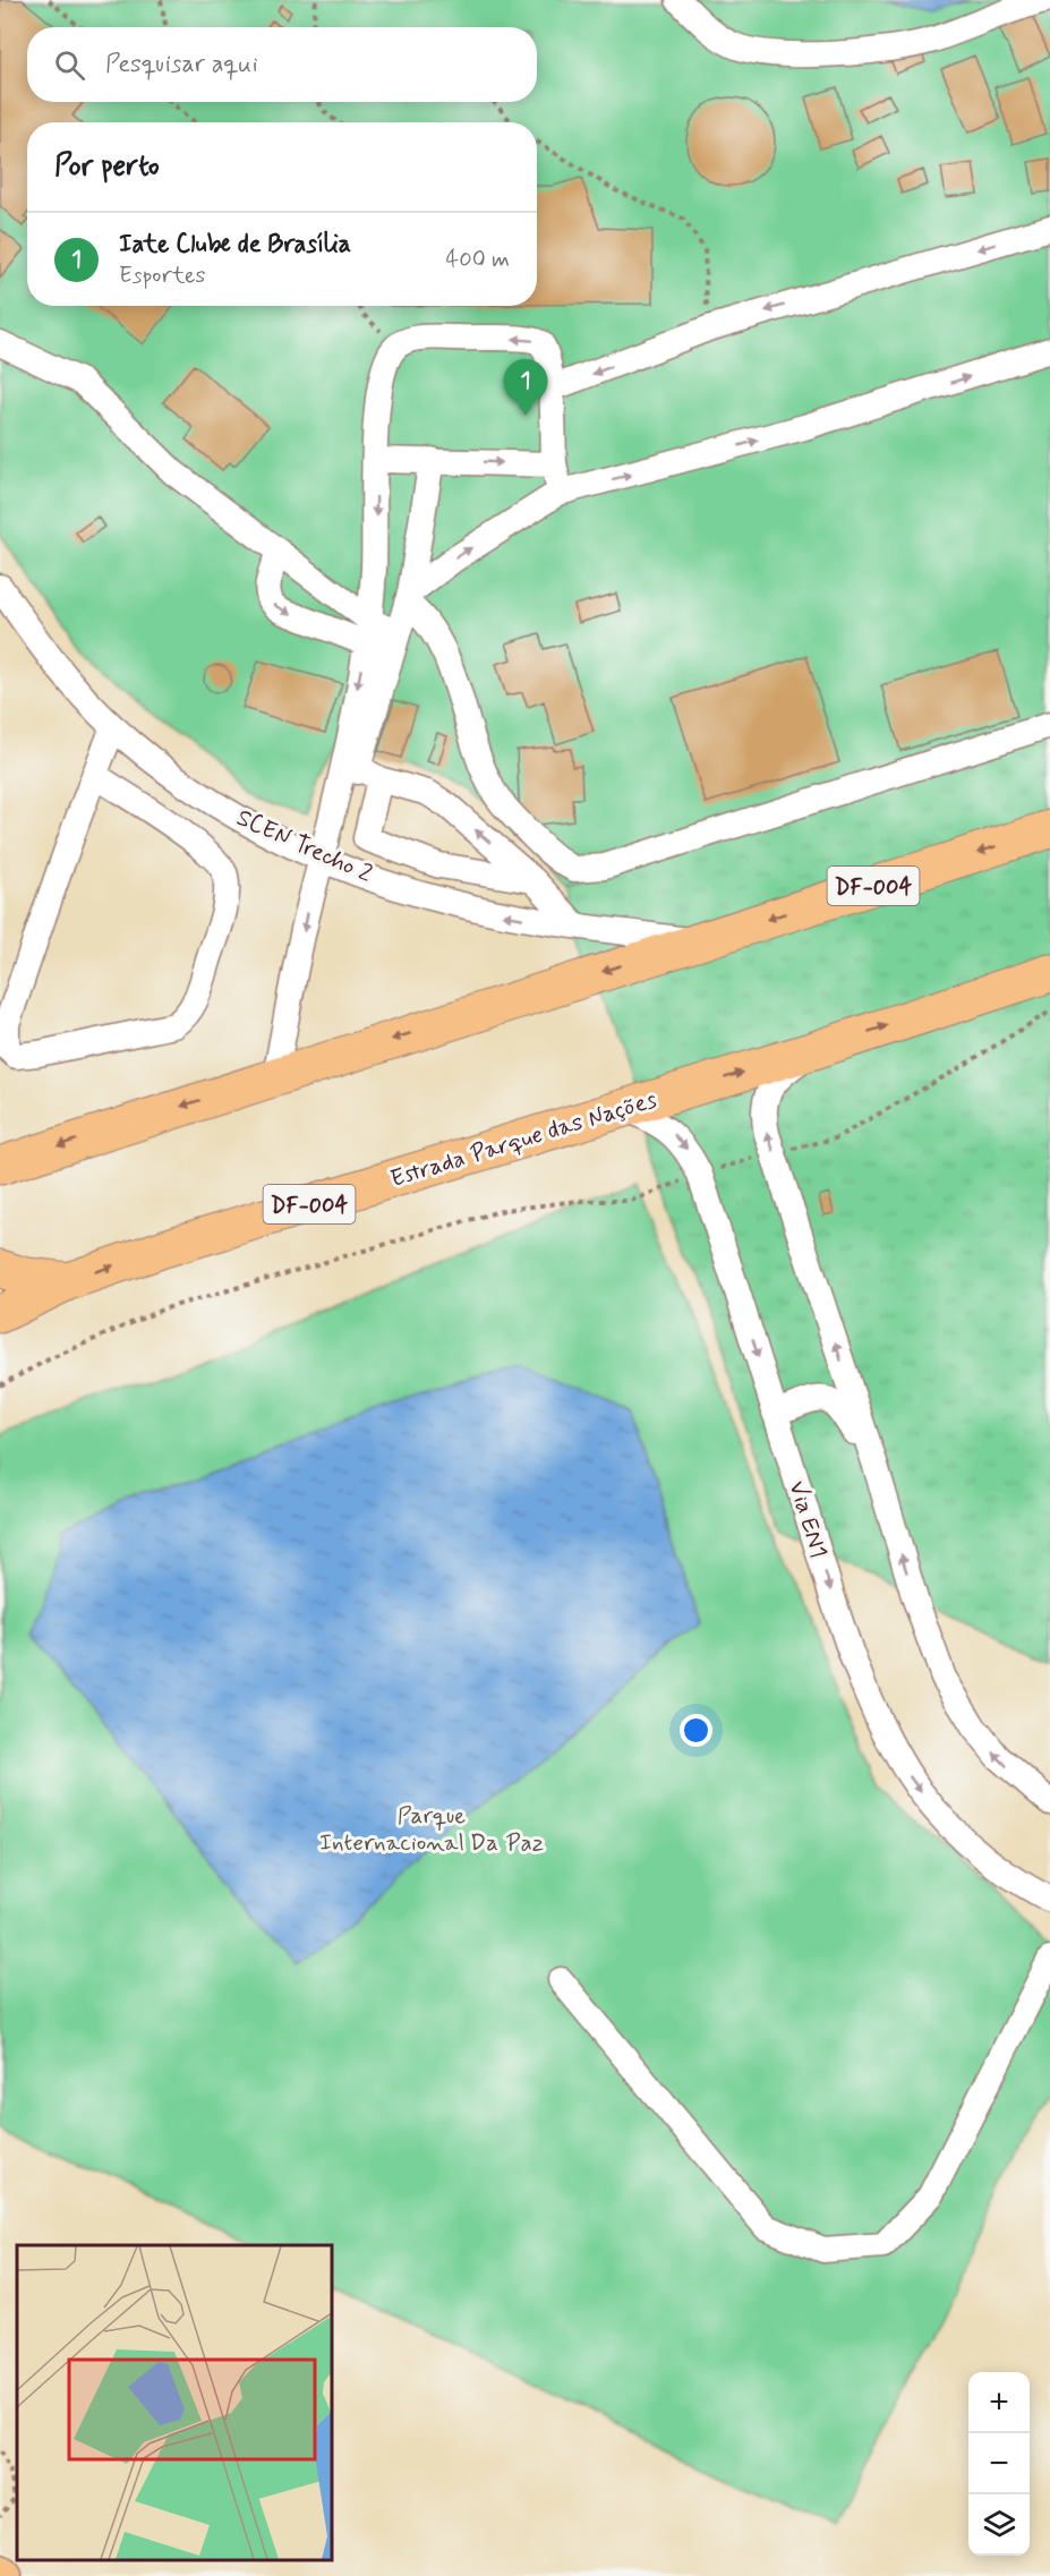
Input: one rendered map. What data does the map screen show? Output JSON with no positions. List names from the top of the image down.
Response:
{
  "streets": {
    "highway": ["DF-004", "Estrada Parque das Nações"],
    "street": ["SCEN Trecho 2", "Via EN1"]
  },
  "crossings": [
    ["SCEN Trecho 2", "DF-004"],
    ["Estrada Parque das Nações", "Via EN1"]
  ],
  "parks": ["Parque Internacional Da Paz"],
  "page": {
    "search": "Pesquisar aqui",
    "heading": "Por perto",
    "list": [
      {
        "mark": "1",
        "name": "Iate Clube de Brasília",
        "note": "Esportes",
        "value": "400 m"
      }
    ],
    "pins": "1",
    "map_buttons": ["+", "−"]
  }
}
